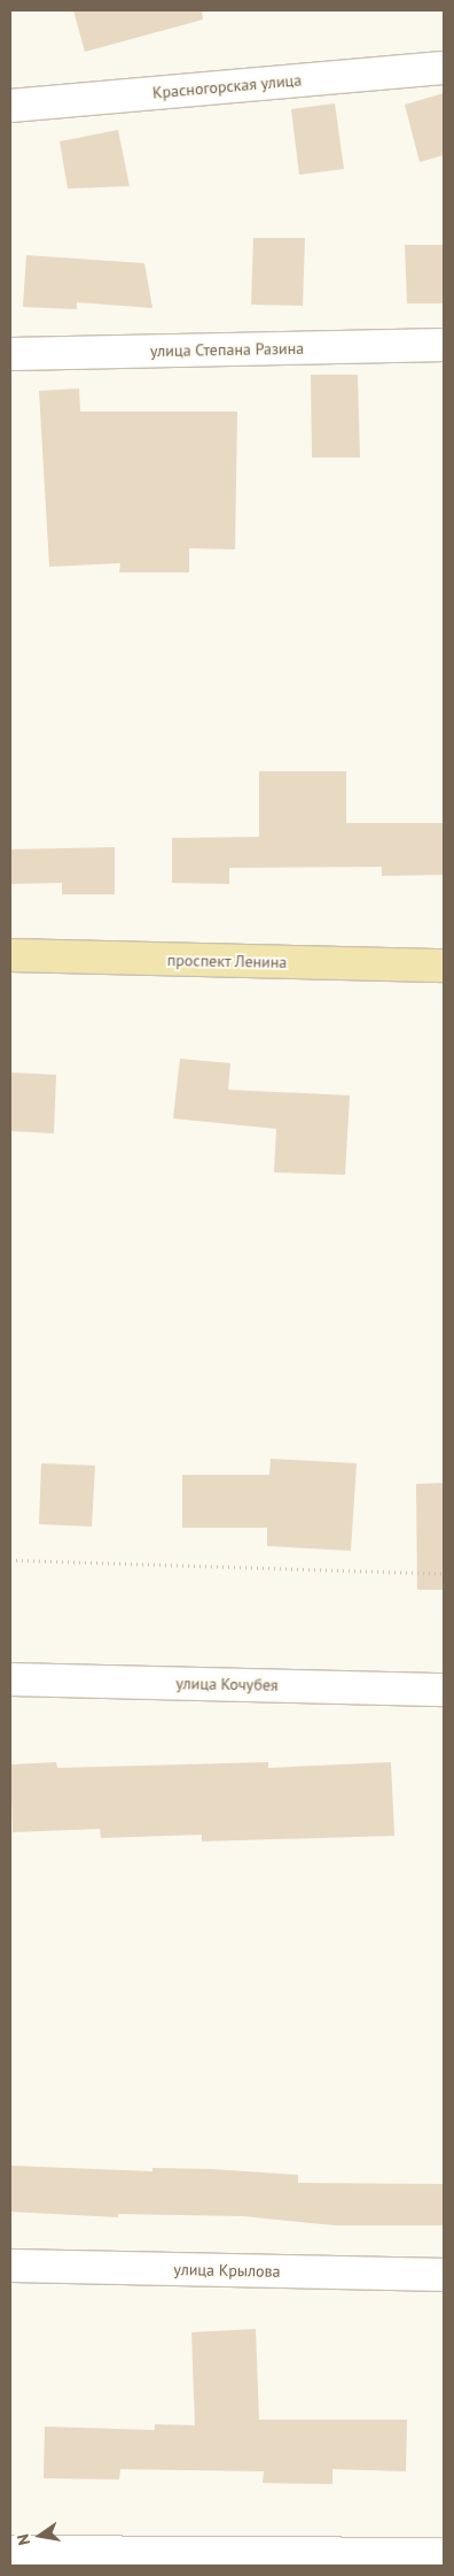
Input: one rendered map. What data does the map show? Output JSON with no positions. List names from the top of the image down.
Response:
{
  "streets": {
    "main road": ["проспект Ленина"],
    "street": [
      "Красногорская улица",
      "улица Степана Разина",
      "улица Кочубея",
      "улица Крылова"
    ]
  },
  "north": "left"
}
